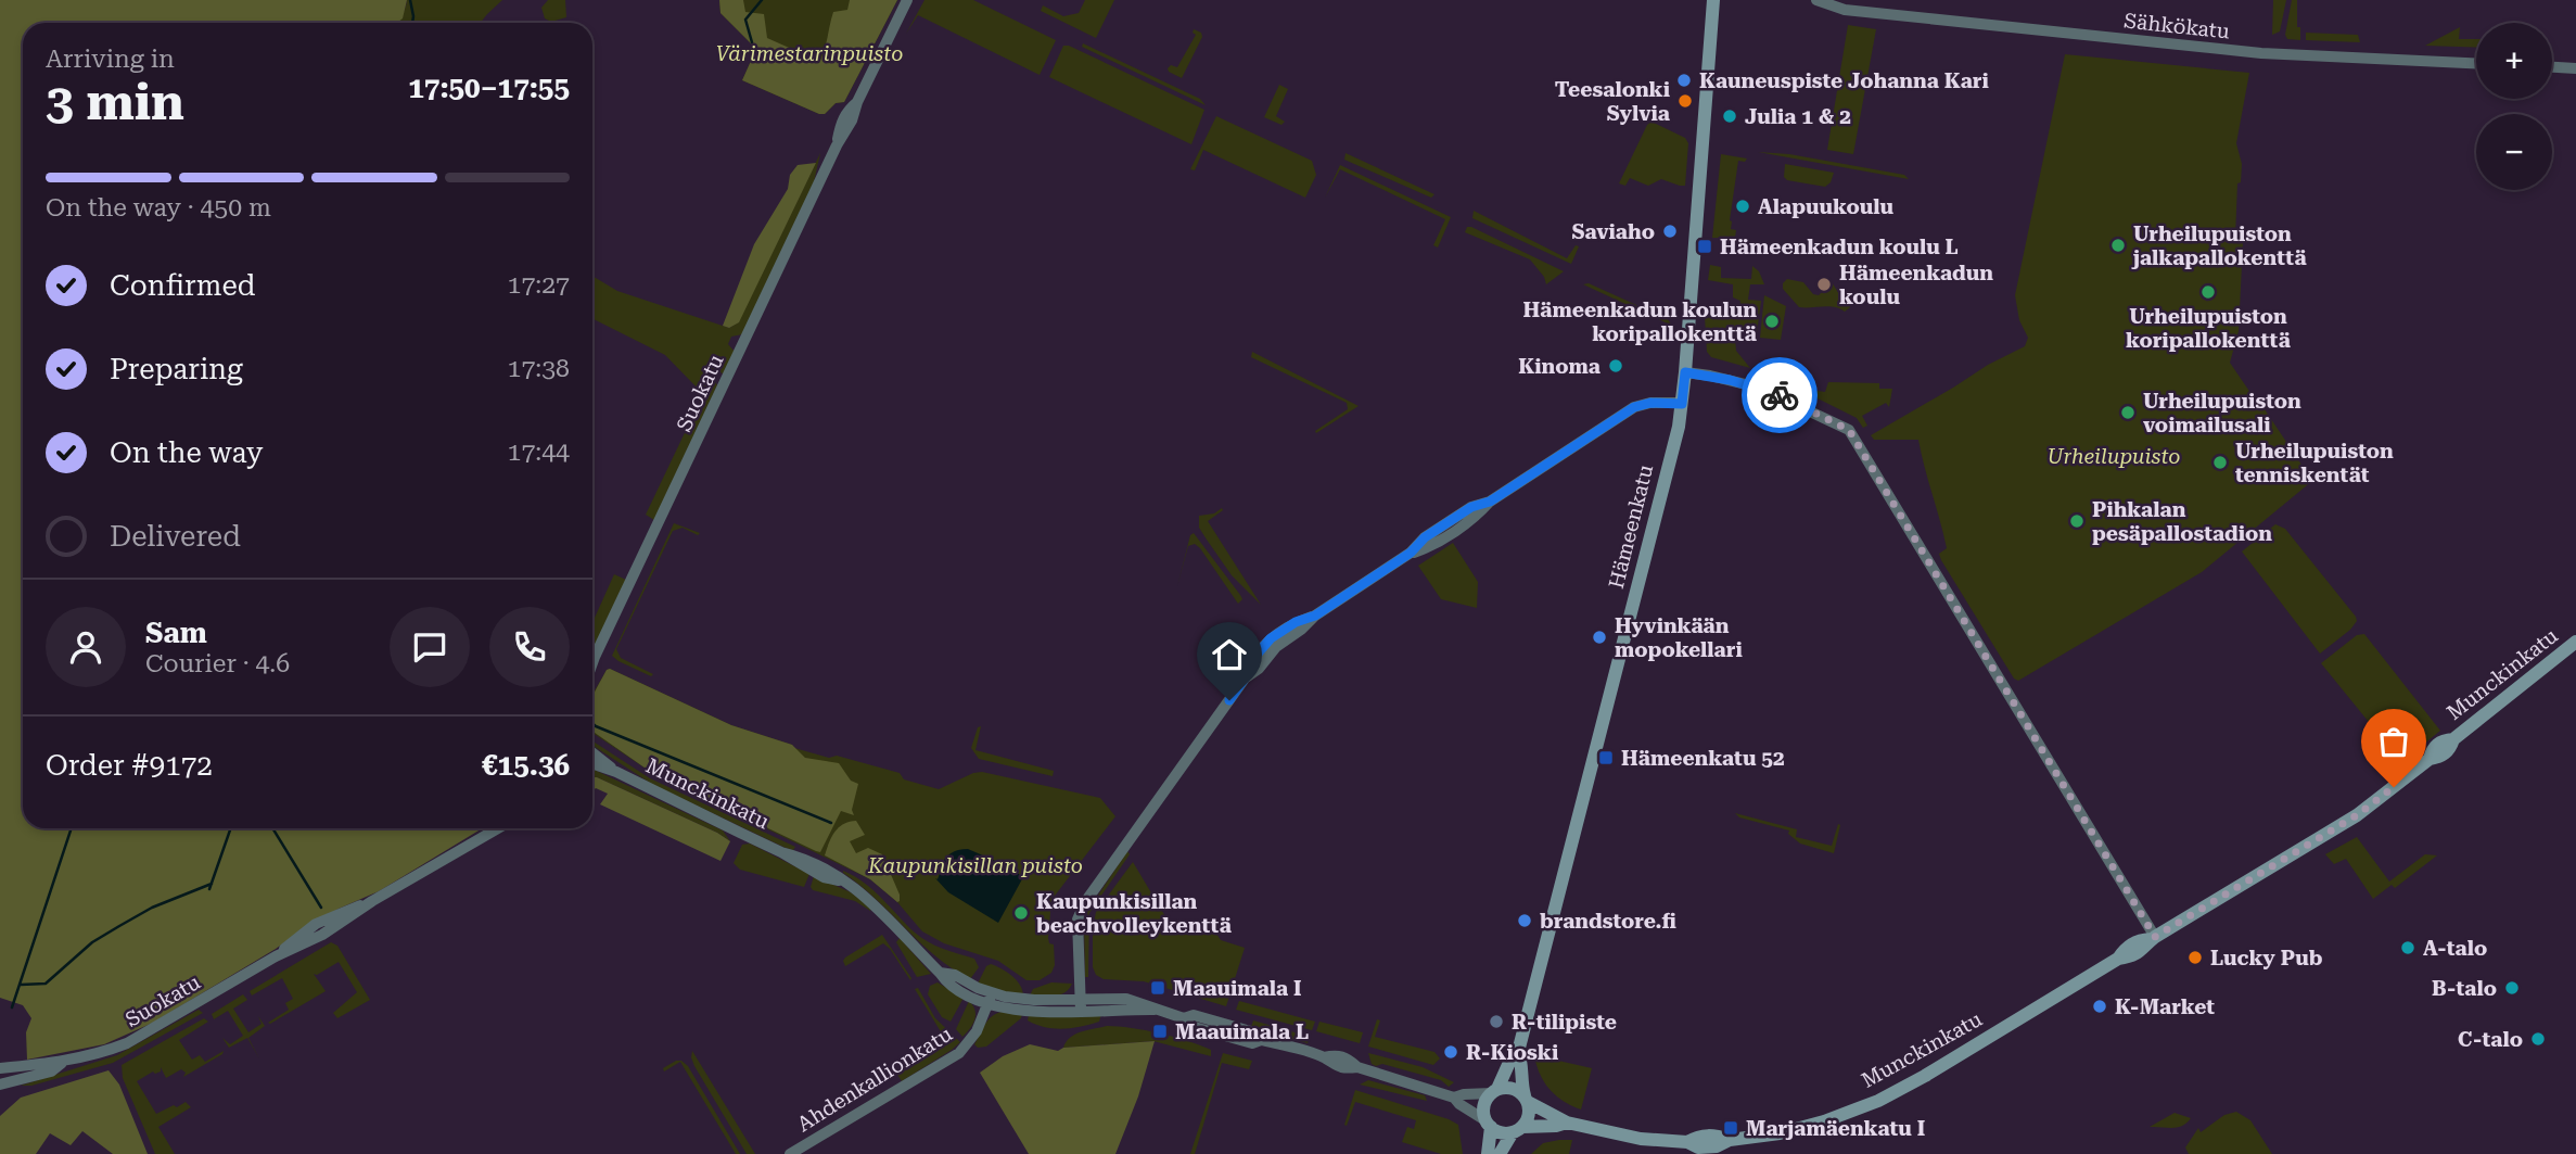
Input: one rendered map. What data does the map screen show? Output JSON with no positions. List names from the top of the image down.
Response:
{
  "streets": {
    "main road": ["Hämeenkatu", "Munckinkatu"],
    "street": ["Sähkökatu", "Suokatu", "Ahdenkallionkatu"]
  },
  "crossings": [
    ["Hämeenkatu", "Munckinkatu"],
    ["Munckinkatu", "Ahdenkallionkatu"]
  ],
  "parks": ["Värimestarinpuisto", "Urheilupuisto", "Kaupunkisillan puisto"],
  "places": {
    "other": [
      "Kauneuspiste Johanna Kari",
      "Teesalonki Sylvia",
      "Julia 1 & 2",
      "Alapuukoulu",
      "Saviaho",
      "Urheilupuiston jalkapallokenttä",
      "Hämeenkadun koulu",
      "Urheilupuiston koripallokenttä",
      "Hämeenkadun koulun koripallokenttä",
      "Kinoma",
      "Urheilupuiston voimailusali",
      "Urheilupuiston tenniskentät",
      "Pihkalan pesäpallostadion",
      "Hyvinkään mopokellari",
      "Kaupunkisillan beachvolleykenttä",
      "brandstore.fi",
      "A-talo",
      "Lucky Pub",
      "B-talo",
      "K-Market",
      "R-tilipiste",
      "C-talo",
      "R-Kioski"
    ],
    "transit": [
      "Hämeenkadun koulu L",
      "Hämeenkatu 52",
      "Maauimala I",
      "Maauimala L",
      "Marjamäenkatu I"
    ]
  },
  "page": {
    "map_buttons": ["+", "−"],
    "heading": ["3 min", "Arriving in", "17:50–17:55"],
    "panel": [
      "Sam",
      "Courier · 4.6",
      "Order #9172",
      "€15.36"
    ],
    "bar": "On the way · 450 m",
    "list": [
      ["Confirmed", "17:27"],
      ["Preparing", "17:38"],
      ["On the way", "17:44"],
      "Delivered"
    ]
  }
}
